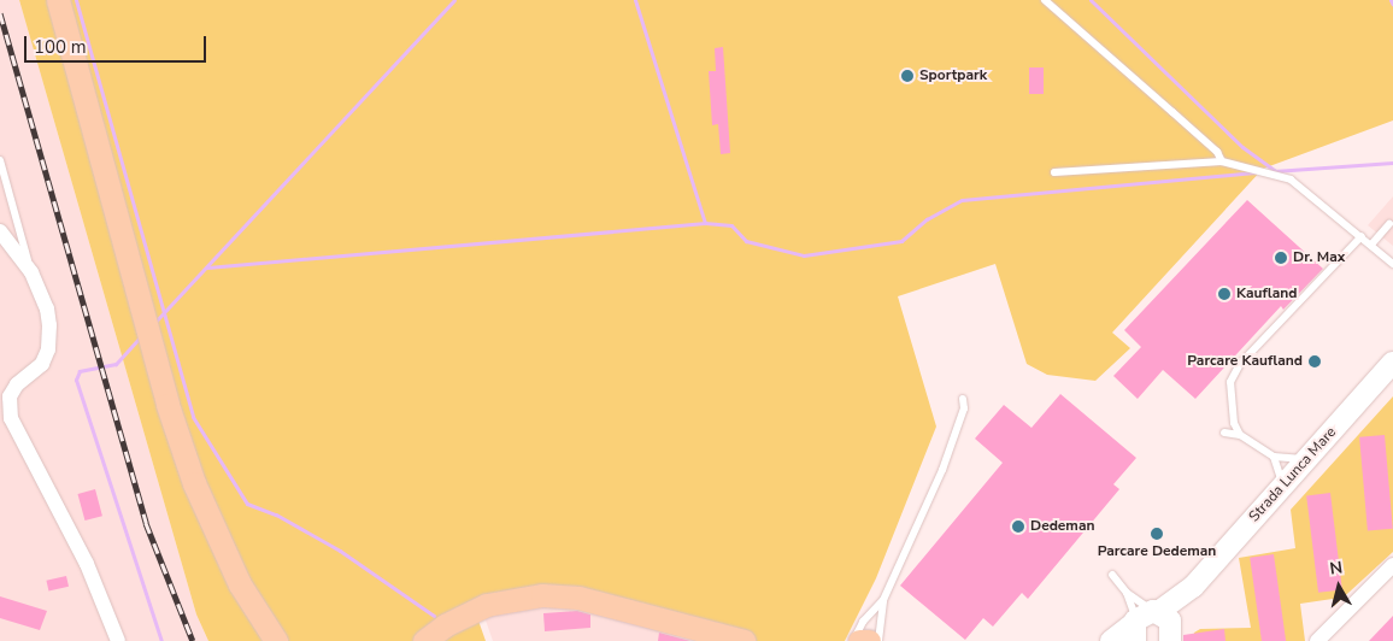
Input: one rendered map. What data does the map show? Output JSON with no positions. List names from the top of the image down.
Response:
{
  "streets": {
    "main road": ["Strada Lunca Mare"]
  },
  "places": [
    "Sportpark",
    "Dr. Max",
    "Kaufland",
    "Parcare Kaufland",
    "Dedeman",
    "Parcare Dedeman"
  ],
  "scale_bar": "100 m",
  "north": "top"
}
